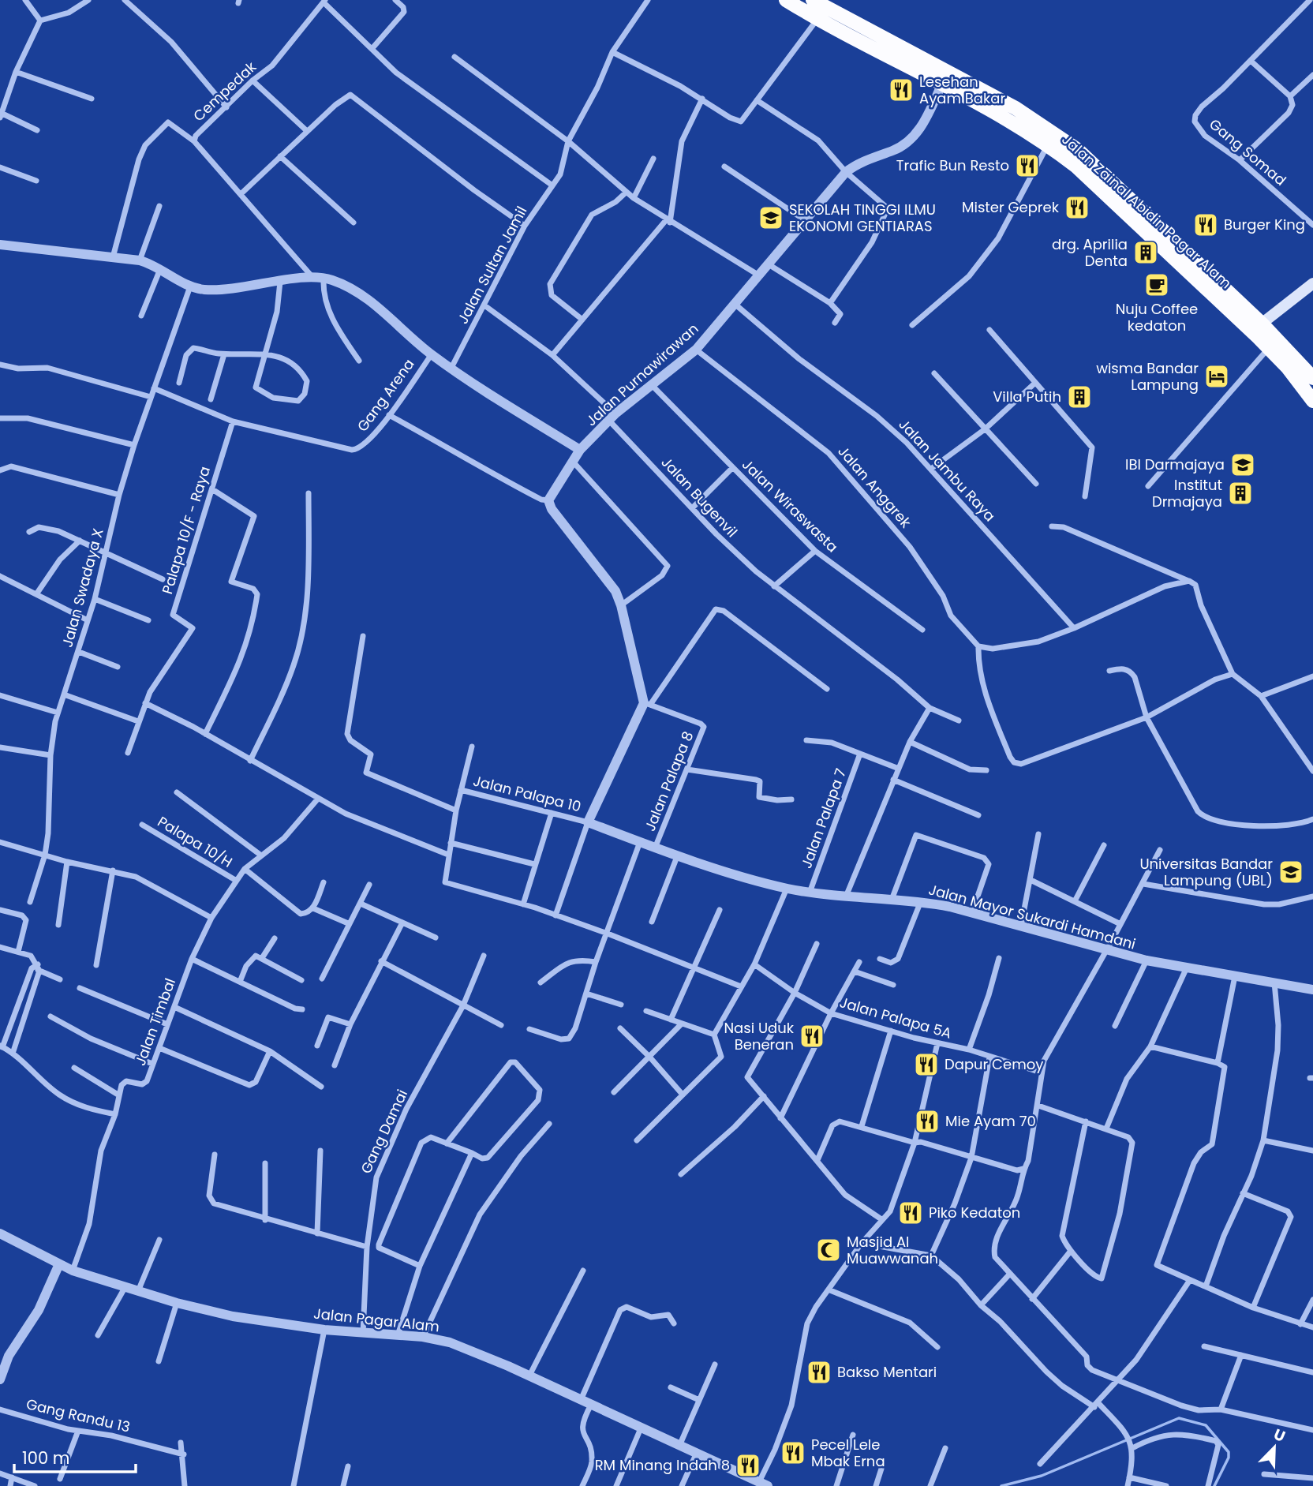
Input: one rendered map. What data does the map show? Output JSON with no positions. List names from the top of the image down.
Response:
{
  "streets": {
    "highway": ["Jalan Zainal Abidin Pagar Alam"],
    "street": [
      "Cempedak",
      "Gang Somad",
      "Jalan Sultan Jamil",
      "Jalan Purnawirawan",
      "Gang Arena",
      "Jalan Jambu Raya",
      "Jalan Anggrek",
      "Jalan Bugenvil",
      "Jalan Wiraswasta",
      "Palapa 10/F - Raya",
      "Jalan Swadaya X",
      "Jalan Palapa 8",
      "Jalan Palapa 10",
      "Jalan Palapa 7",
      "Palapa 10/H",
      "Jalan Mayor Sukardi Hamdani",
      "Jalan Palapa 5A",
      "Jalan Timbal",
      "Gang Damai",
      "Jalan Pagar Alam",
      "Gang Randu 13"
    ]
  },
  "crossings": [
    ["Jalan Zainal Abidin Pagar Alam", "Jalan Purnawirawan"],
    ["Jalan Sultan Jamil", "Jalan Bugenvil"],
    ["Jalan Purnawirawan", "Jalan Jambu Raya"],
    ["Jalan Purnawirawan", "Jalan Anggrek"],
    ["Jalan Purnawirawan", "Jalan Bugenvil"],
    ["Jalan Purnawirawan", "Jalan Wiraswasta"],
    ["Gang Arena", "Palapa 10/F - Raya"],
    ["Jalan Palapa 8", "Jalan Mayor Sukardi Hamdani"],
    ["Jalan Palapa 10", "Jalan Mayor Sukardi Hamdani"],
    ["Jalan Palapa 7", "Jalan Mayor Sukardi Hamdani"],
    ["Palapa 10/H", "Jalan Timbal"],
    ["Gang Damai", "Jalan Pagar Alam"]
  ],
  "places": {
    "restaurant": [
      "Lesehan Ayam Bakar",
      "Trafic Bun Resto",
      "Mister Geprek",
      "Burger King",
      "Nasi Uduk Beneran",
      "Dapur Cemoy",
      "Mie Ayam 70",
      "Piko Kedaton",
      "Bakso Mentari",
      "Pecel Lele Mbak Erna",
      "RM Minang Indah 8"
    ],
    "school or university": ["SEKOLAH TINGGI ILMU EKONOMI GENTIARAS", "IBI Darmajaya", "Universitas Bandar Lampung (UBL)"],
    "building": ["drg. Aprilia Denta", "Villa Putih", "Institut Drmajaya"],
    "cafe": ["Nuju Coffee kedaton"],
    "hotel": ["wisma Bandar Lampung"],
    "mosque": ["Masjid Al Muawwanah"]
  },
  "scale_bar": "100 m",
  "north": "top right"
}
